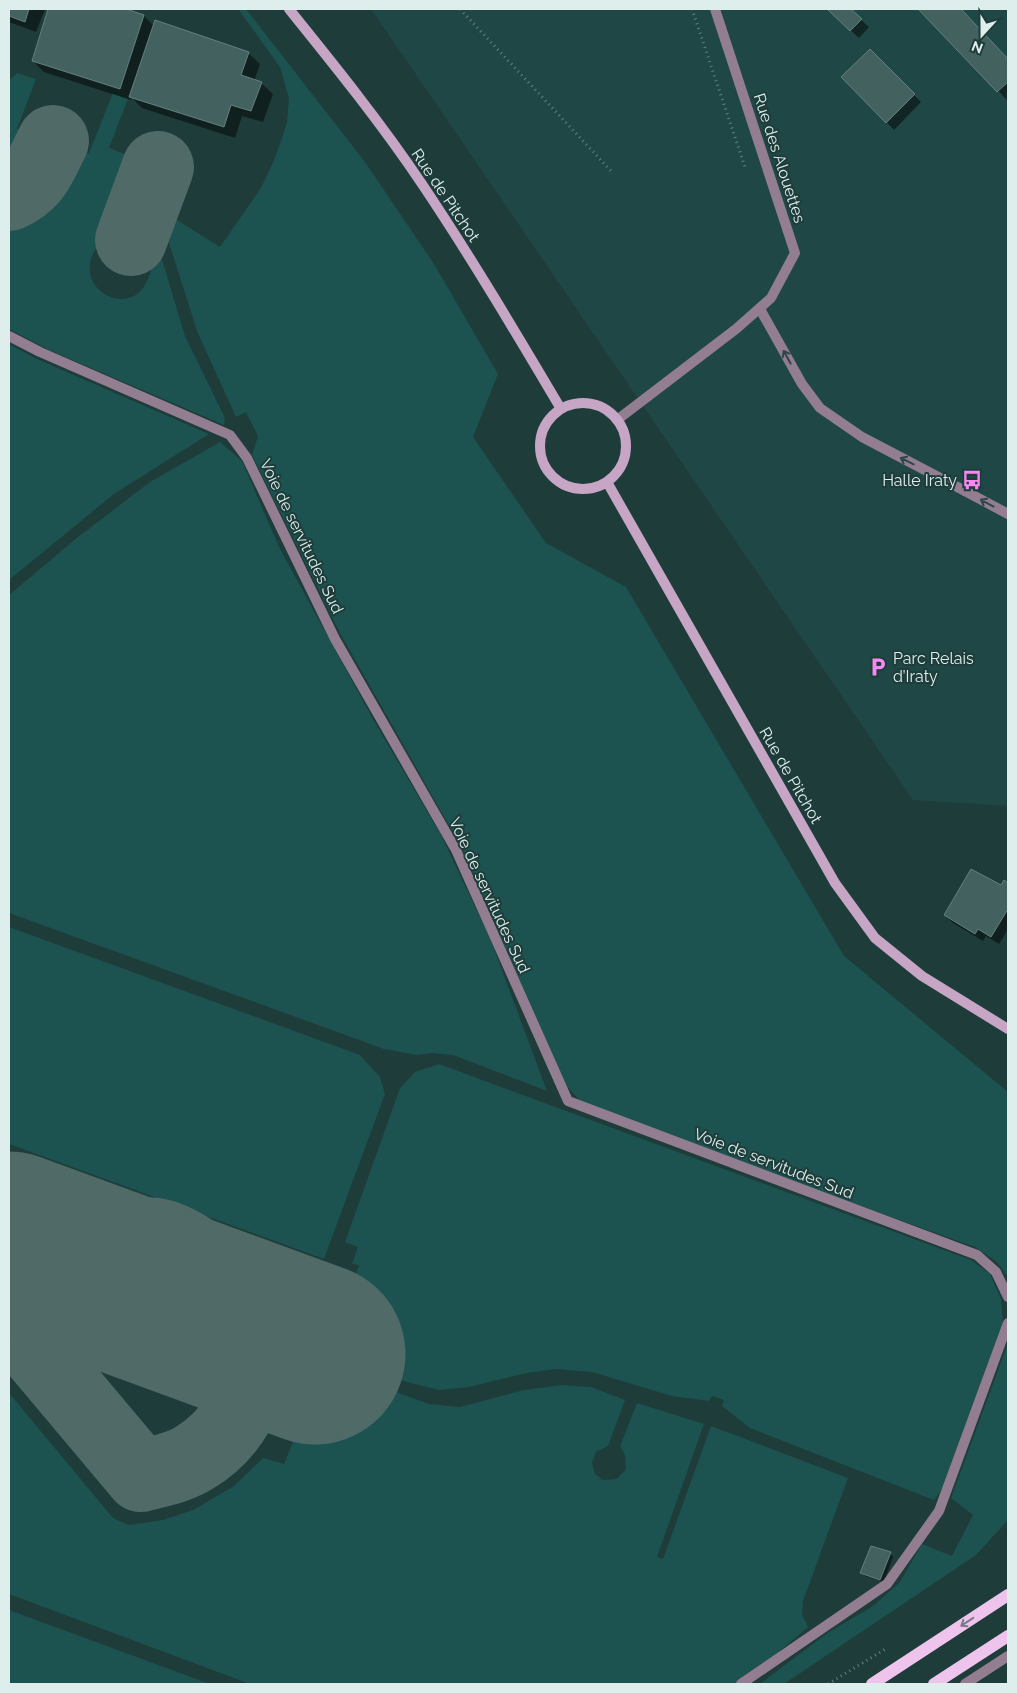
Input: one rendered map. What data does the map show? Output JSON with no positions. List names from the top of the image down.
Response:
{
  "streets": {
    "street": ["Rue des Alouettes", "Rue de Pitchot", "Voie de servitudes Sud"]
  },
  "crossings": [
    ["Rue des Alouettes", "Rue de Pitchot"]
  ],
  "places": {
    "bus stop": ["Halle Iraty"],
    "parking": ["Parc Relais d’Iraty"]
  },
  "north": "bottom"
}
